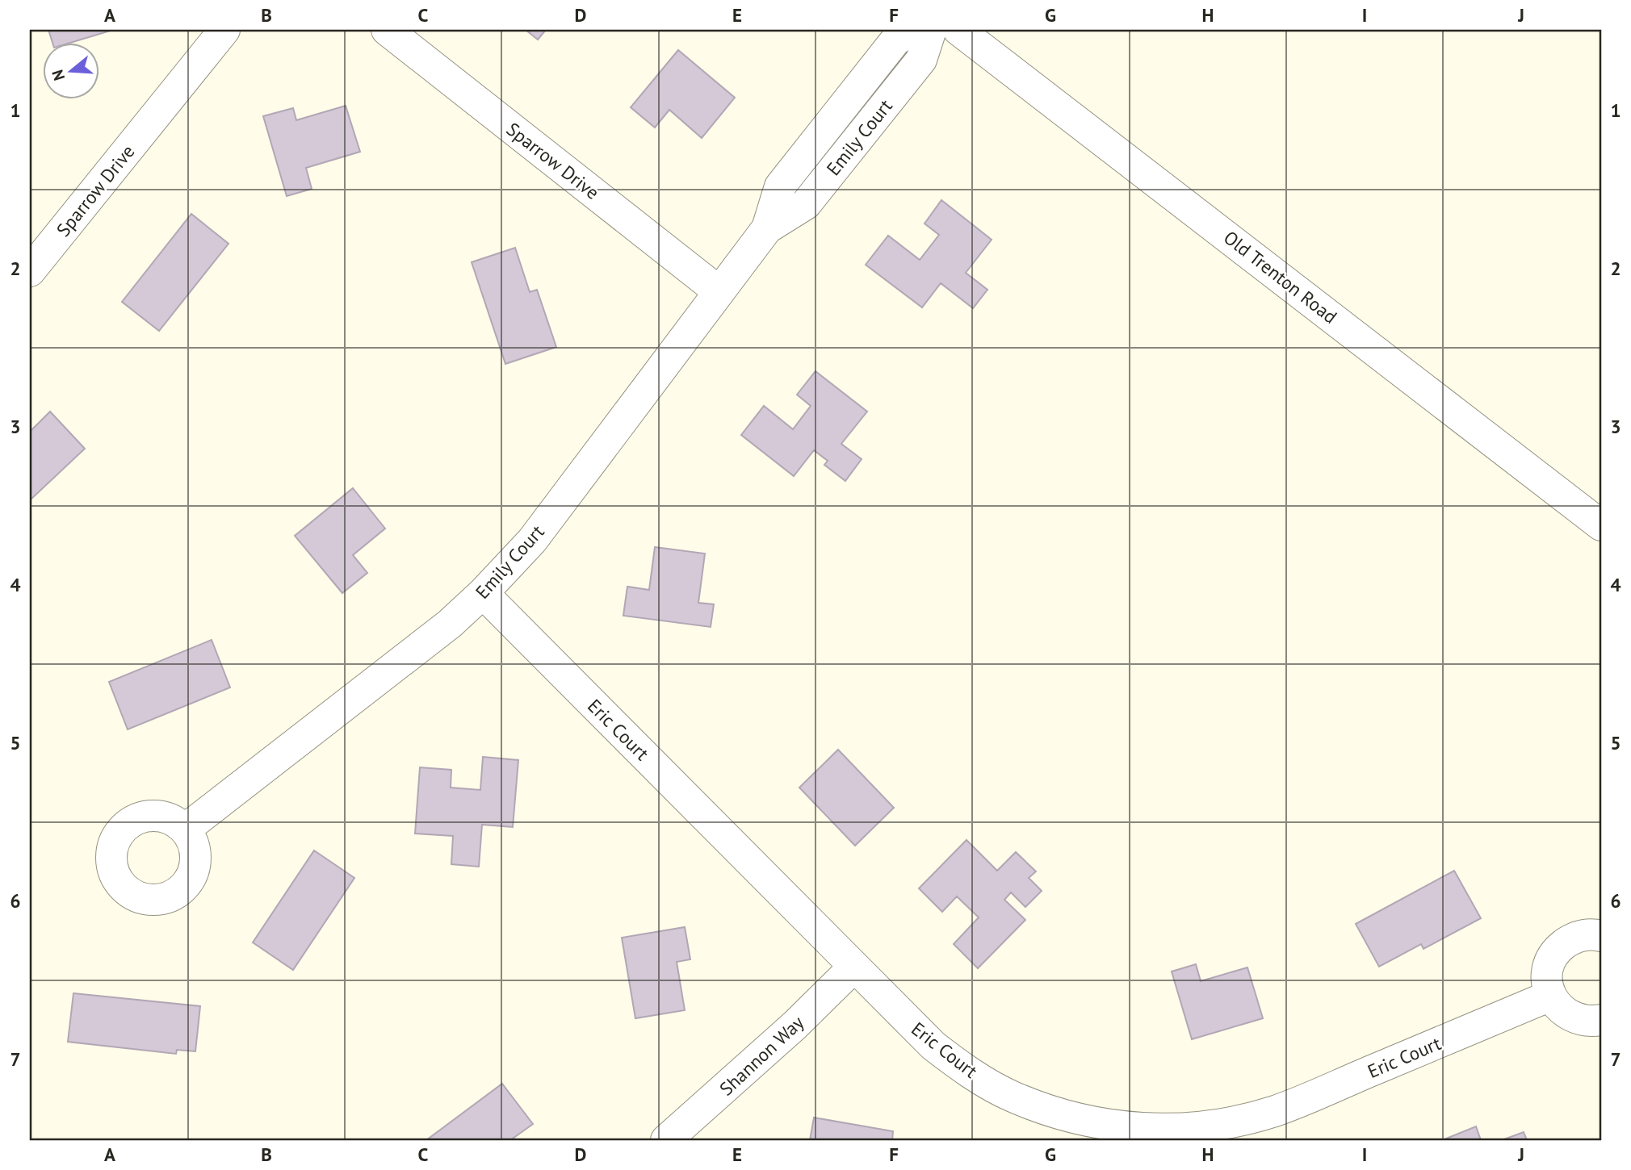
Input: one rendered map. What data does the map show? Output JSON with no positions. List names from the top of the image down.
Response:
{
  "streets": {
    "street": [
      "Emily Court",
      "Sparrow Drive",
      "Old Trenton Road",
      "Eric Court",
      "Shannon Way"
    ]
  },
  "crossings": [
    ["Emily Court", "Sparrow Drive"],
    ["Emily Court", "Eric Court"],
    ["Eric Court", "Shannon Way"]
  ],
  "north": "left",
  "grid": {
    "columns": [
      "A",
      "B",
      "C",
      "D",
      "E",
      "F",
      "G",
      "H",
      "I",
      "J"
    ],
    "rows": [
      "1",
      "2",
      "3",
      "4",
      "5",
      "6",
      "7"
    ]
  }
}
